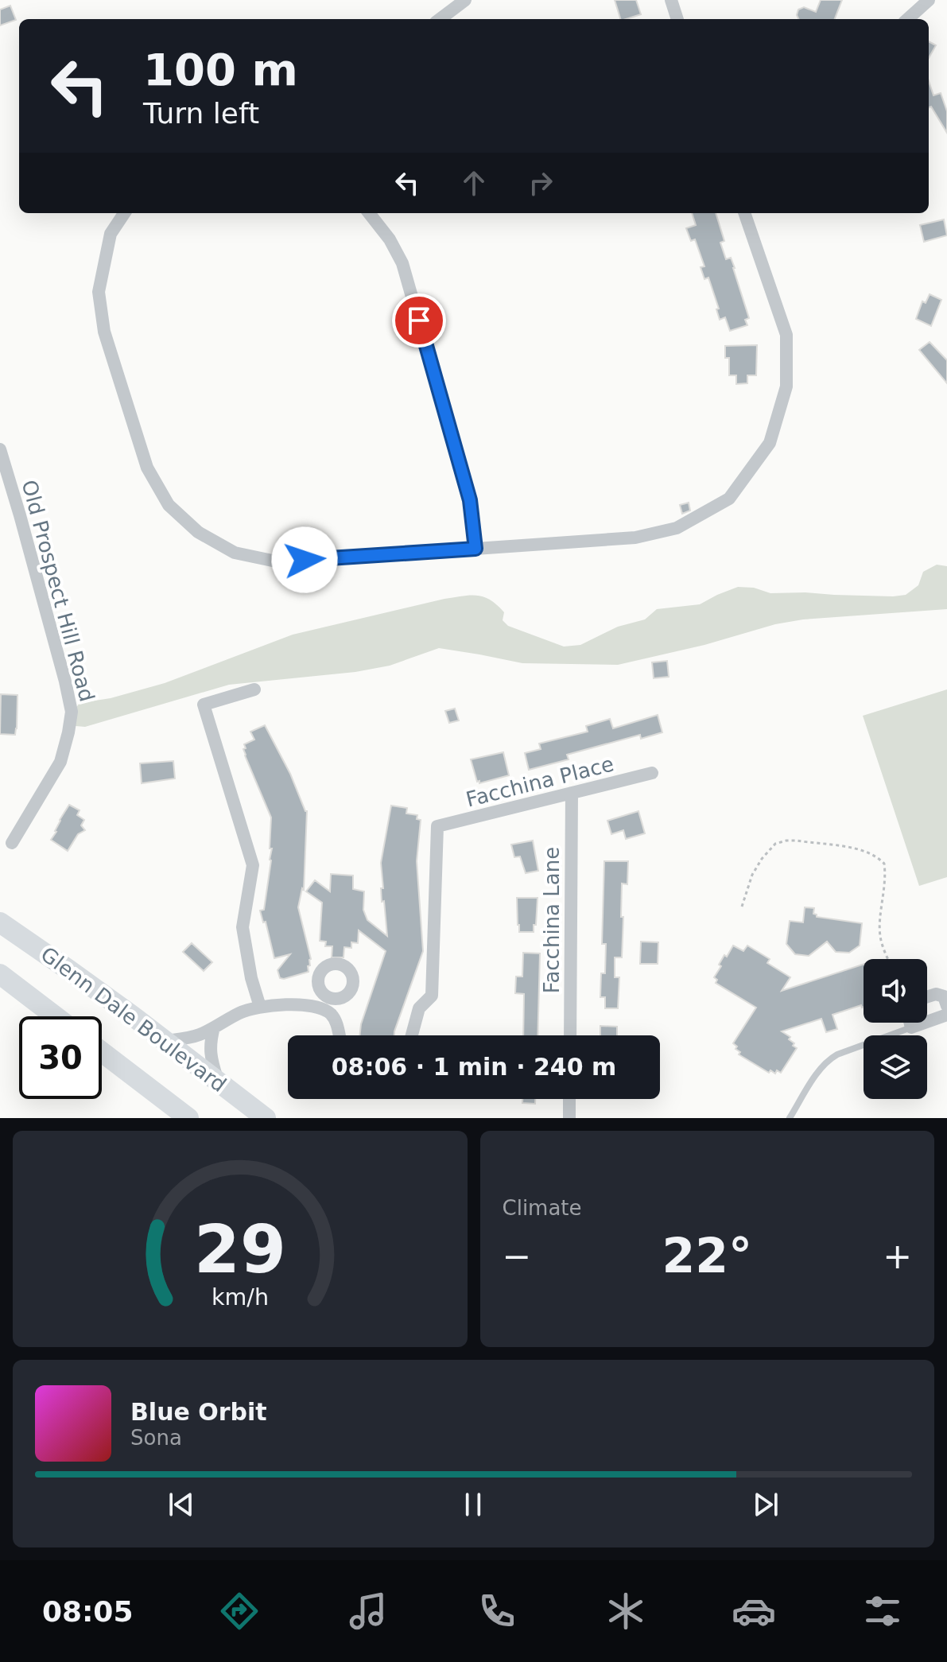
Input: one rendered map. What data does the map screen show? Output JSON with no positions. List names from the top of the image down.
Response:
{
  "streets": {
    "main road": ["Glenn Dale Boulevard"],
    "street": ["Old Prospect Hill Road", "Facchina Place", "Facchina Lane"]
  },
  "crossings": [
    ["Facchina Place", "Facchina Lane"]
  ],
  "page": {
    "turn": ["100 m", "Turn left"],
    "limit": "30",
    "trip": "08:06 · 1 min · 240 m",
    "tile": "Climate",
    "heat": ["−", "22°", "+"],
    "song": ["Blue Orbit", "Sona"],
    "tabs": "08:05",
    "gauge": ["29", "km/h"]
  }
}
